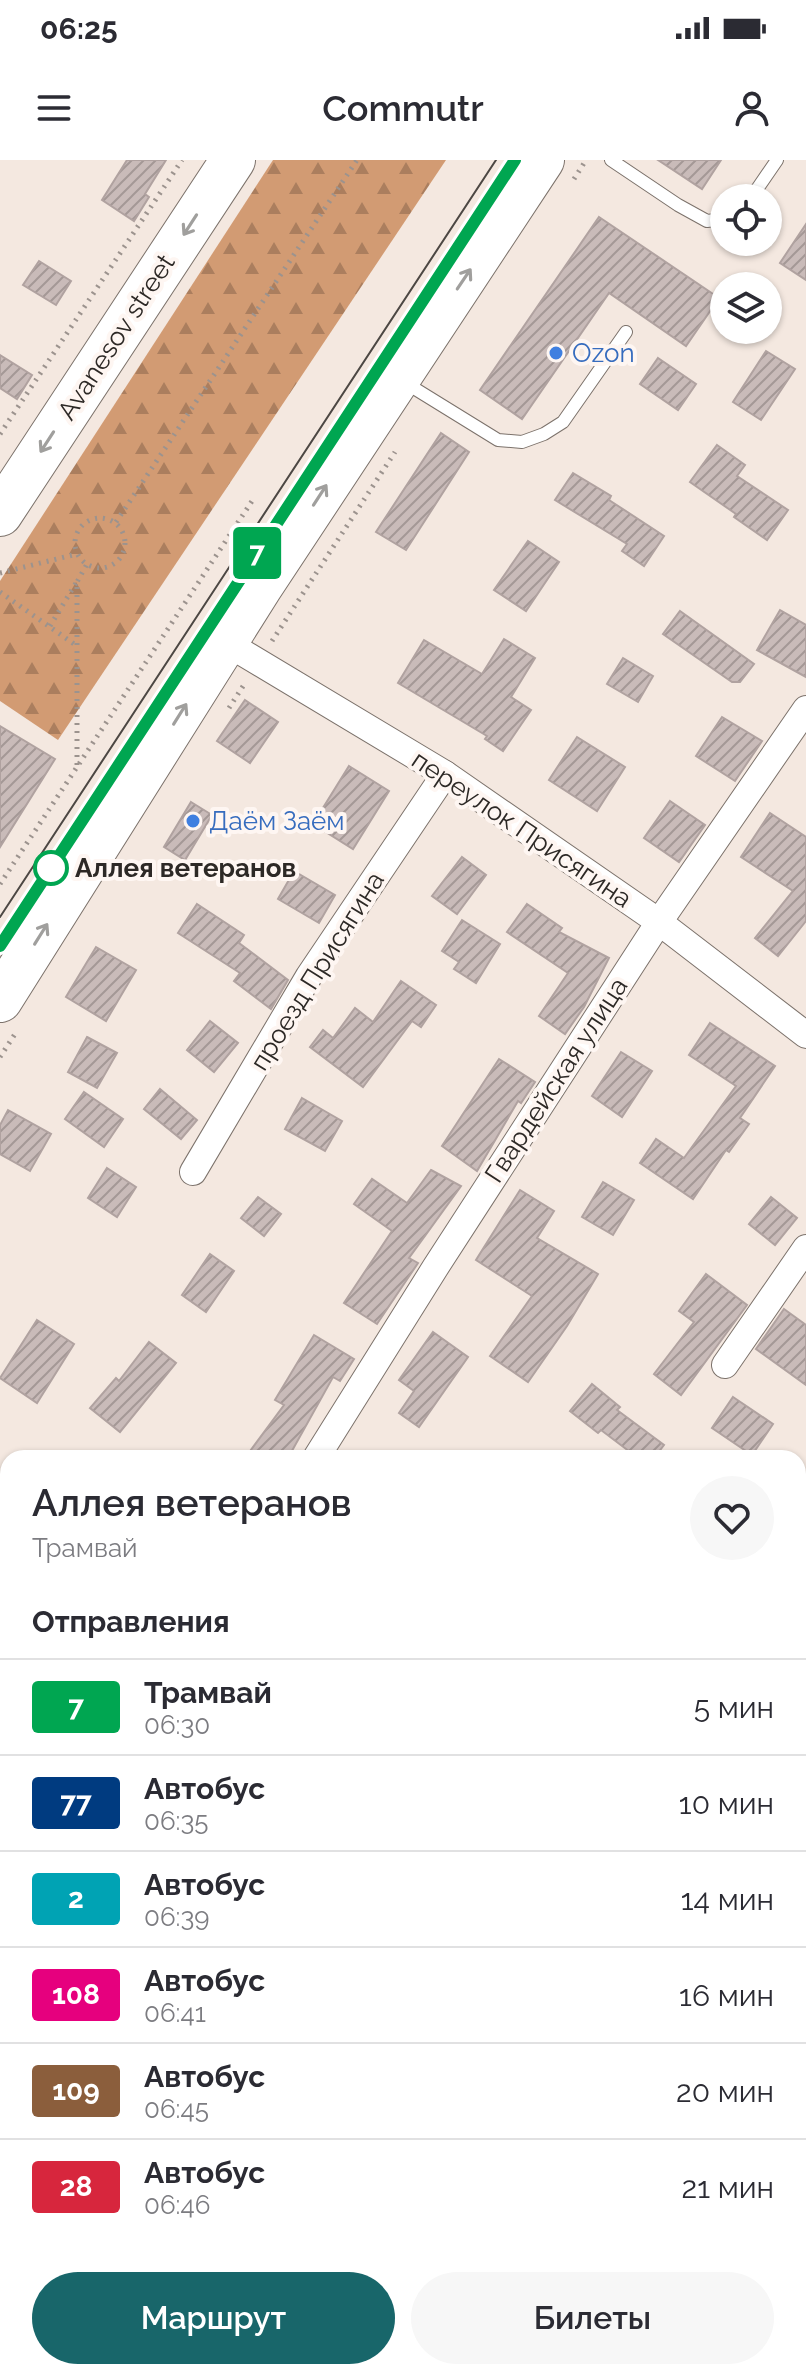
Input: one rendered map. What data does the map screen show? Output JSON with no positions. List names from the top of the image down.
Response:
{
  "streets": {
    "highway": ["Avanesov street"],
    "street": ["переулок Присягина", "проезд Присягина", "Гвардейская улица"]
  },
  "crossings": [
    ["переулок Присягина", "проезд Присягина"],
    ["переулок Присягина", "Гвардейская улица"]
  ],
  "places": ["Ozon", "Даём Заём", "Аллея ветеранов"],
  "lines": ["tram line 7"],
  "page": {
    "status": "06:25",
    "header": "Commutr",
    "on_map": "7",
    "heading": [
      ["Аллея ветеранов", "Трамвай"],
      "Отправления"
    ],
    "list": [
      {
        "mark": "7",
        "name": "Трамвай",
        "note": "06:30",
        "value": "5 мин"
      },
      {
        "mark": "77",
        "name": "Автобус",
        "note": "06:35",
        "value": "10 мин"
      },
      {
        "mark": "2",
        "name": "Автобус",
        "note": "06:39",
        "value": "14 мин"
      },
      {
        "mark": "108",
        "name": "Автобус",
        "note": "06:41",
        "value": "16 мин"
      },
      {
        "mark": "109",
        "name": "Автобус",
        "note": "06:45",
        "value": "20 мин"
      },
      {
        "mark": "28",
        "name": "Автобус",
        "note": "06:46",
        "value": "21 мин"
      }
    ],
    "buttons": ["Маршрут", "Билеты"]
  }
}
